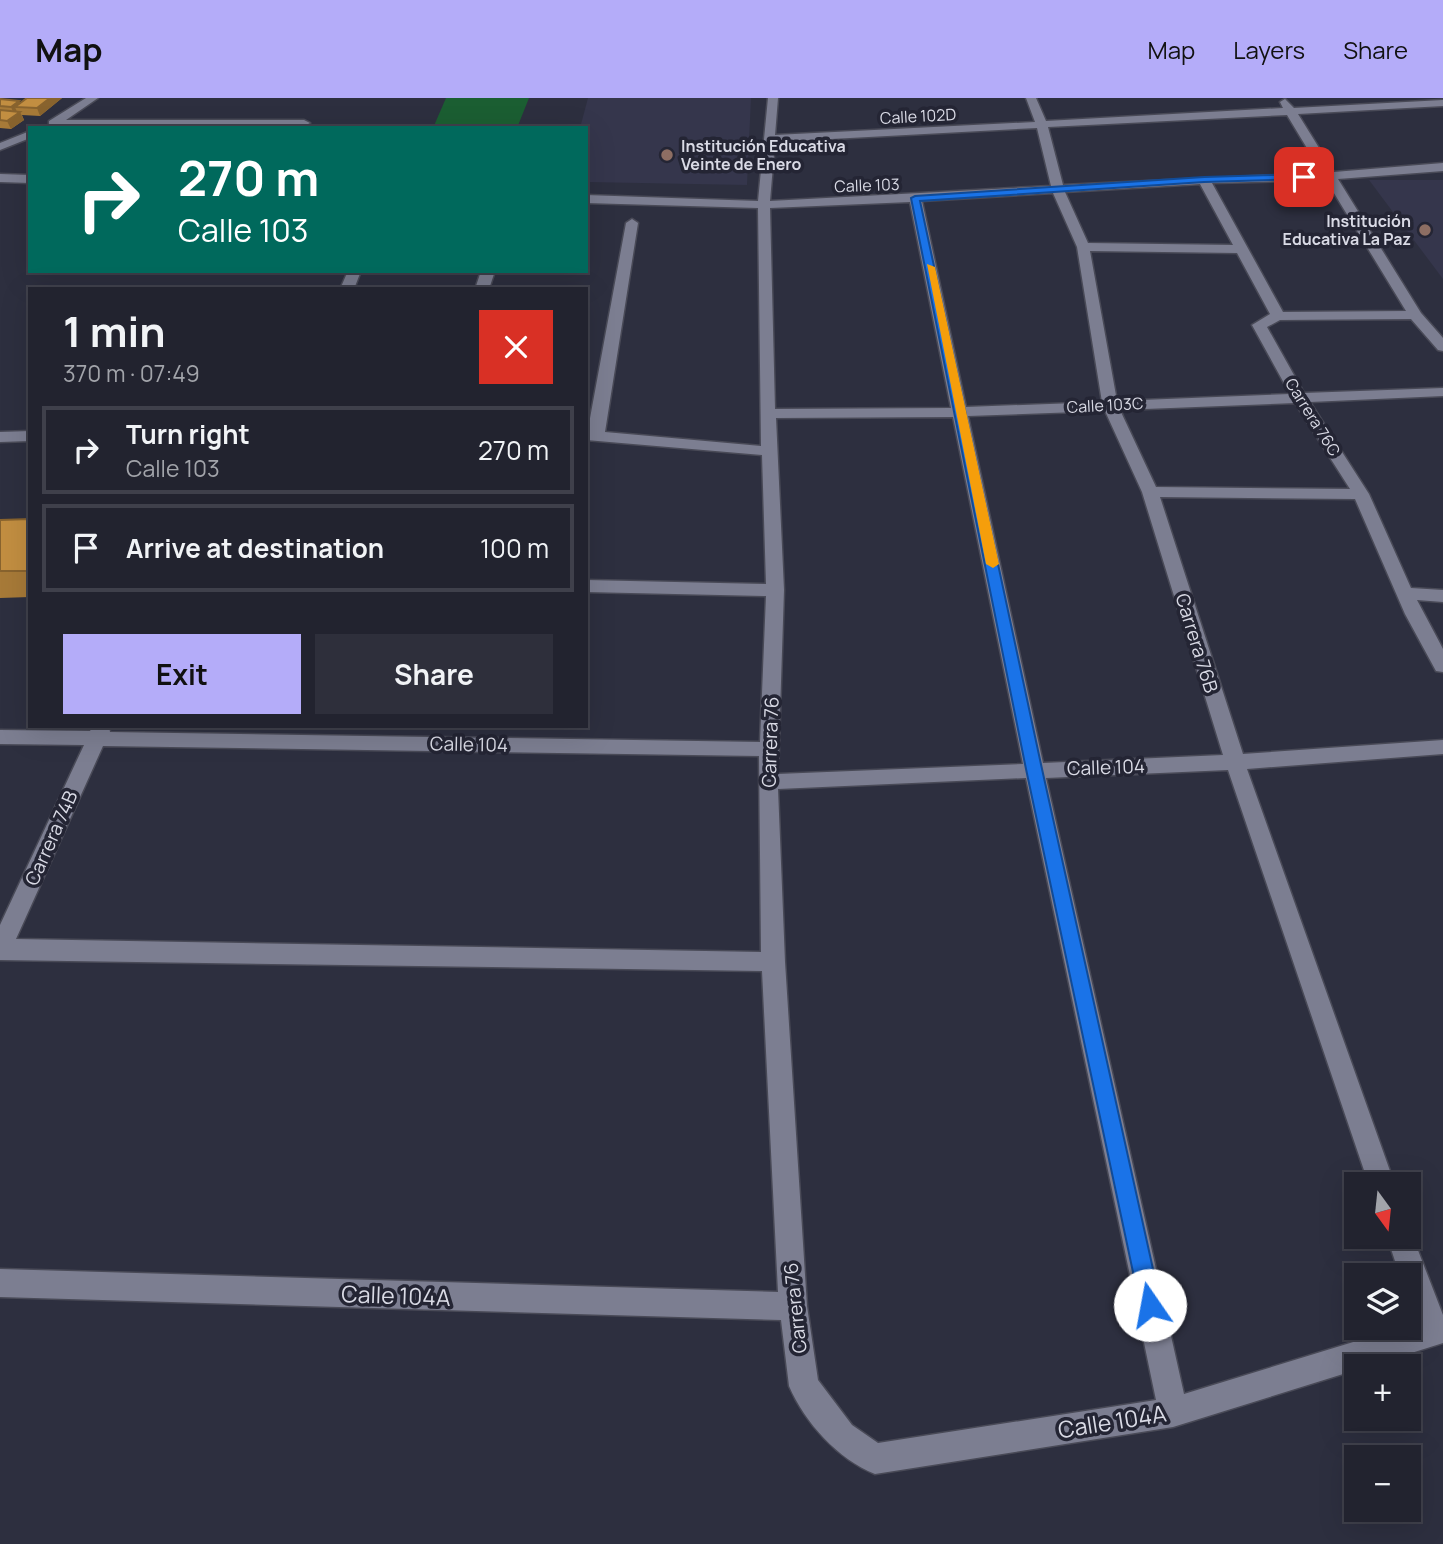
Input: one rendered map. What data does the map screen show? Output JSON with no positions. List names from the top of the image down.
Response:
{
  "streets": {
    "street": [
      "Calle 102D",
      "Calle 103",
      "Calle 103C",
      "Carrera 76C",
      "Carrera 76B",
      "Carrera 76",
      "Calle 104",
      "Carrera 74B",
      "Calle 104A"
    ]
  },
  "crossings": [
    ["Calle 102D", "Carrera 76B"],
    ["Calle 102D", "Carrera 76"],
    ["Calle 103", "Carrera 76B"],
    ["Calle 103", "Carrera 76"],
    ["Calle 103C", "Carrera 76C"],
    ["Calle 103C", "Carrera 76B"],
    ["Calle 103C", "Carrera 76"],
    ["Carrera 76B", "Calle 104"],
    ["Carrera 76", "Calle 104"],
    ["Carrera 76", "Calle 104A"],
    ["Calle 104", "Carrera 74B"]
  ],
  "places": ["Institución Educativa Veinte de Enero", "Institución Educativa La Paz"],
  "north": "bottom",
  "page": {
    "header": "Map",
    "nav": ["Map", "Layers", "Share"],
    "turn": ["270 m", "Calle 103"],
    "heading": ["1 min", "370 m · 07:49"],
    "list": [
      {
        "name": "Turn right",
        "note": "Calle 103",
        "value": "270 m"
      },
      {
        "name": "Arrive at destination",
        "value": "100 m"
      }
    ],
    "buttons": ["Exit", "Share"],
    "map_buttons": ["+", "−"]
  }
}
